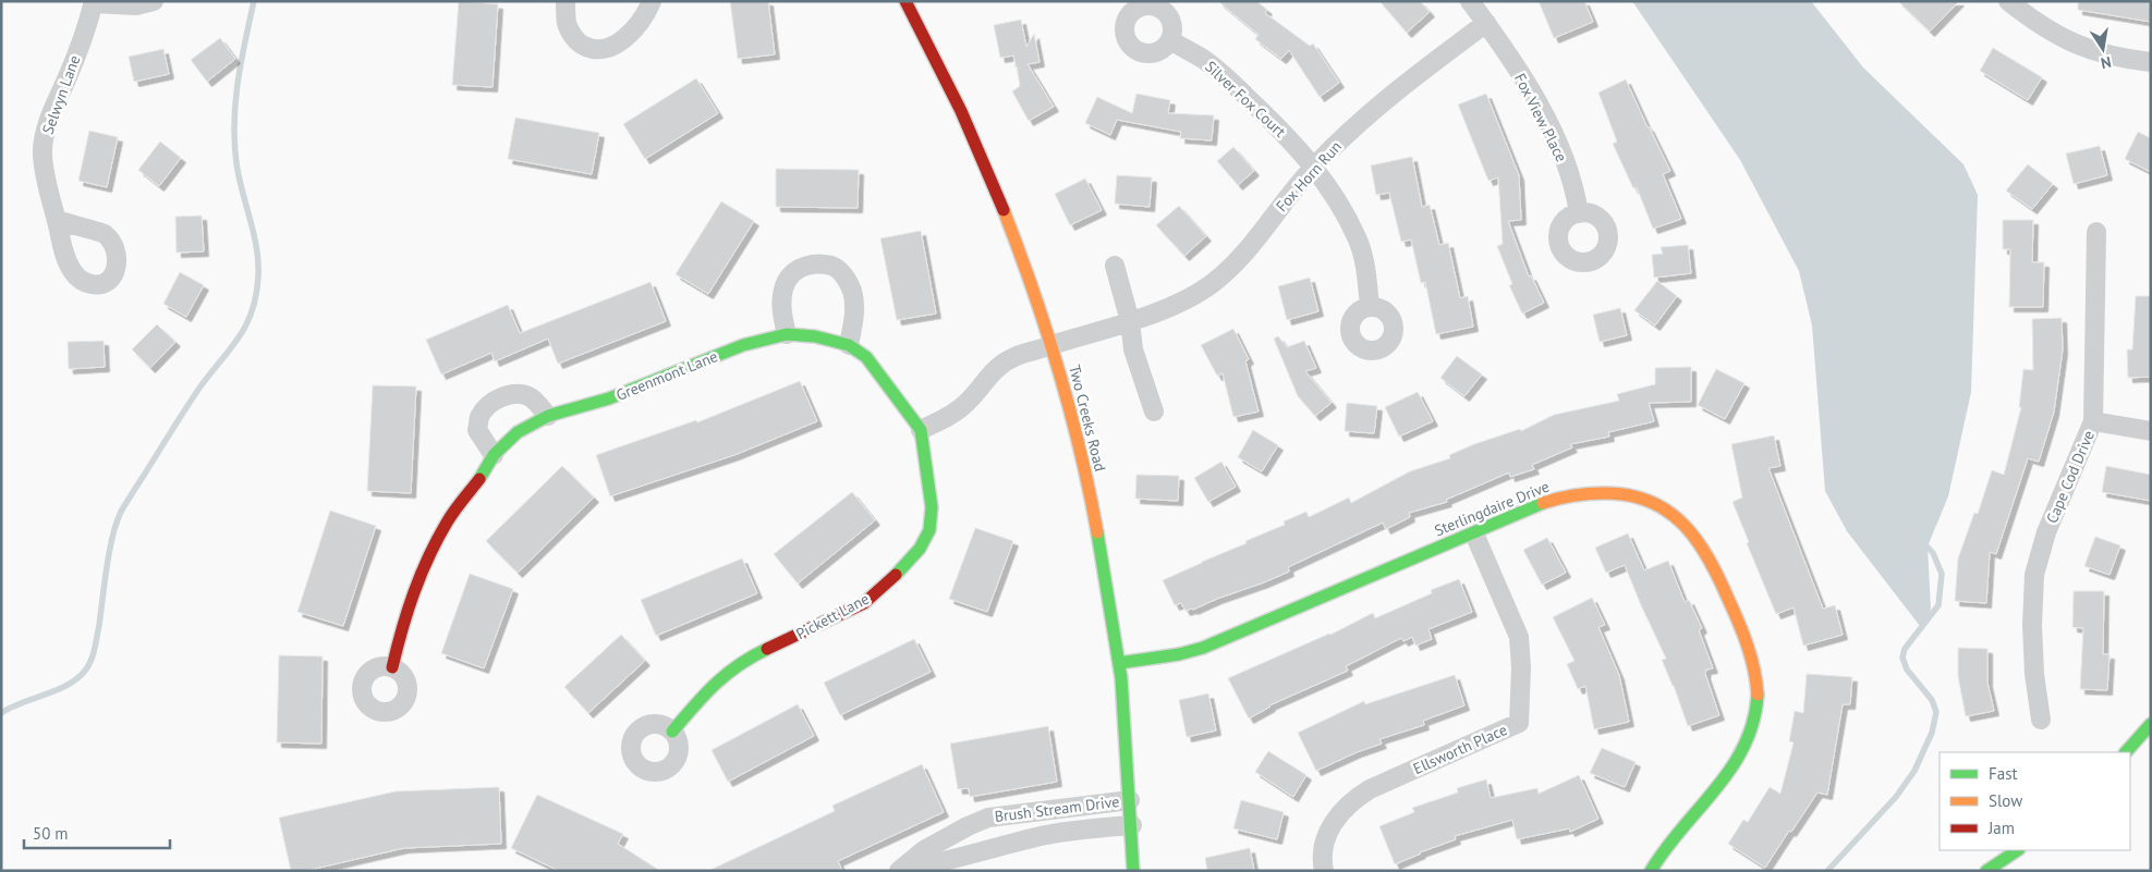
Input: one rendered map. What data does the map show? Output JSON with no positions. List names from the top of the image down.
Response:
{
  "streets": {
    "street": [
      "Selwyn Lane",
      "Silver Fox Court",
      "Fox View Place",
      "Fox Horn Run",
      "Greenmont Lane",
      "Two Creeks Road",
      "Cape Cod Drive",
      "Sterlingdaire Drive",
      "Pickett Lane",
      "Ellsworth Place",
      "Brush Stream Drive"
    ]
  },
  "crossings": [
    ["Silver Fox Court", "Fox Horn Run"],
    ["Fox View Place", "Fox Horn Run"],
    ["Fox Horn Run", "Two Creeks Road"],
    ["Greenmont Lane", "Pickett Lane"],
    ["Two Creeks Road", "Sterlingdaire Drive"],
    ["Two Creeks Road", "Brush Stream Drive"],
    ["Sterlingdaire Drive", "Ellsworth Place"]
  ],
  "legend": ["Fast", "Slow", "Jam"],
  "scale_bar": "50 m",
  "north": "bottom"
}
